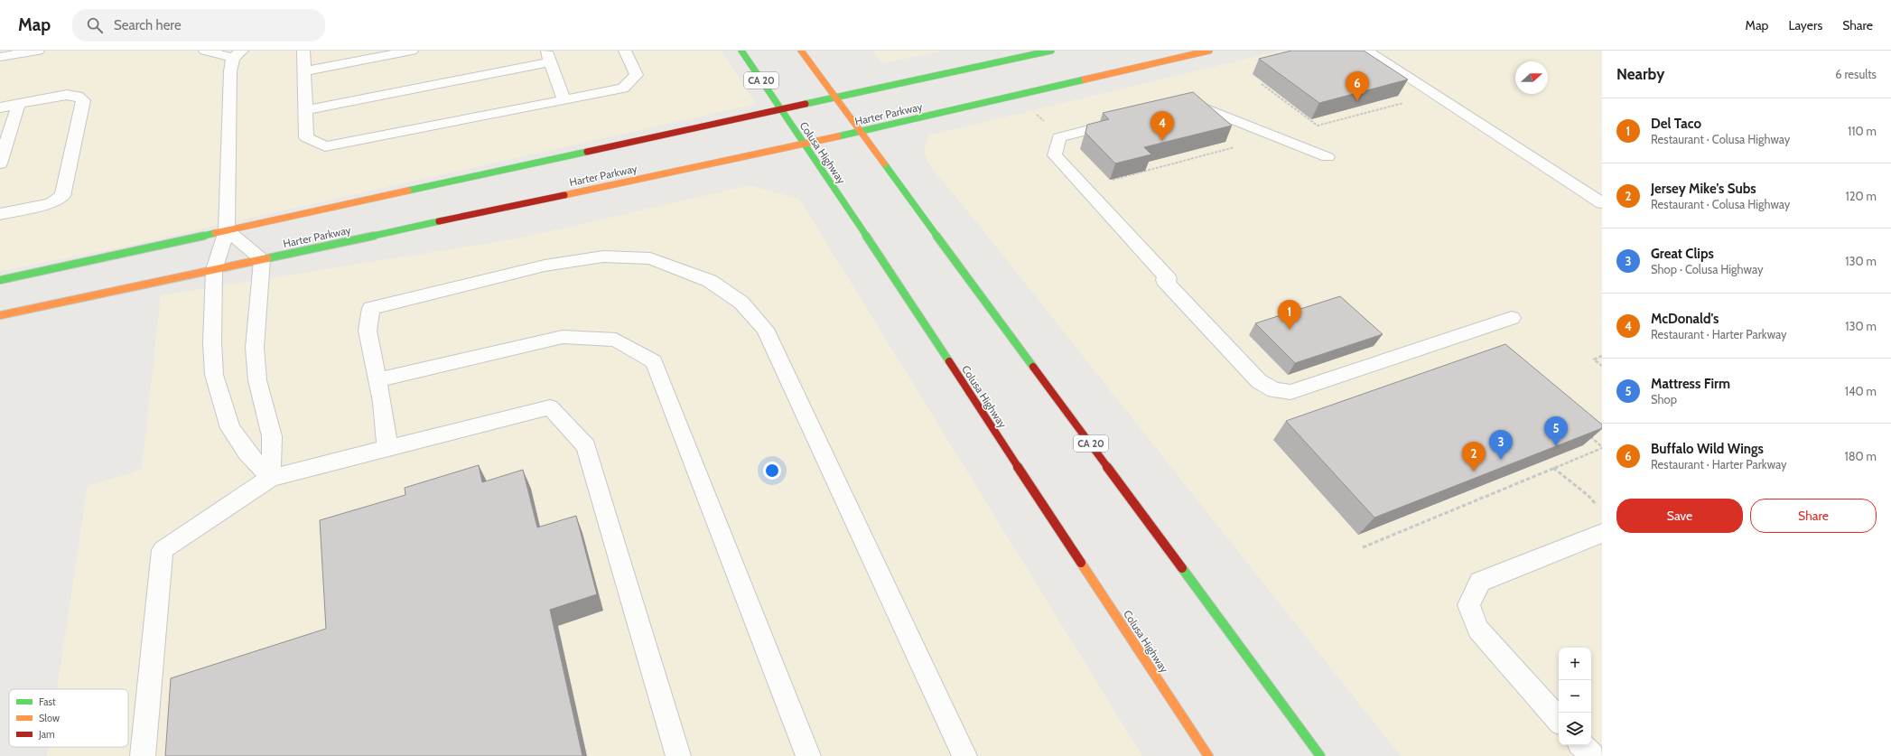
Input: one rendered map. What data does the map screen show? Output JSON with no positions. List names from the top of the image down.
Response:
{
  "streets": {
    "main road": ["CA 20", "Harter Parkway", "Colusa Highway"]
  },
  "crossings": [
    ["CA 20", "Harter Parkway"],
    ["Harter Parkway", "Colusa Highway"]
  ],
  "legend": ["Fast", "Slow", "Jam"],
  "north": "right",
  "page": {
    "header": "Map",
    "search": "Search here",
    "nav": ["Map", "Layers", "Share"],
    "heading": ["Nearby", "6 results"],
    "pins": [
      "6",
      "4",
      "1",
      "5",
      "3",
      "2"
    ],
    "list": [
      {
        "mark": "1",
        "name": "Del Taco",
        "note": "Restaurant · Colusa Highway",
        "value": "110 m"
      },
      {
        "mark": "2",
        "name": "Jersey Mike's Subs",
        "note": "Restaurant · Colusa Highway",
        "value": "120 m"
      },
      {
        "mark": "3",
        "name": "Great Clips",
        "note": "Shop · Colusa Highway",
        "value": "130 m"
      },
      {
        "mark": "4",
        "name": "McDonald's",
        "note": "Restaurant · Harter Parkway",
        "value": "130 m"
      },
      {
        "mark": "5",
        "name": "Mattress Firm",
        "note": "Shop",
        "value": "140 m"
      },
      {
        "mark": "6",
        "name": "Buffalo Wild Wings",
        "note": "Restaurant · Harter Parkway",
        "value": "180 m"
      }
    ],
    "buttons": ["Save", "Share"],
    "map_buttons": ["+", "−"]
  }
}
